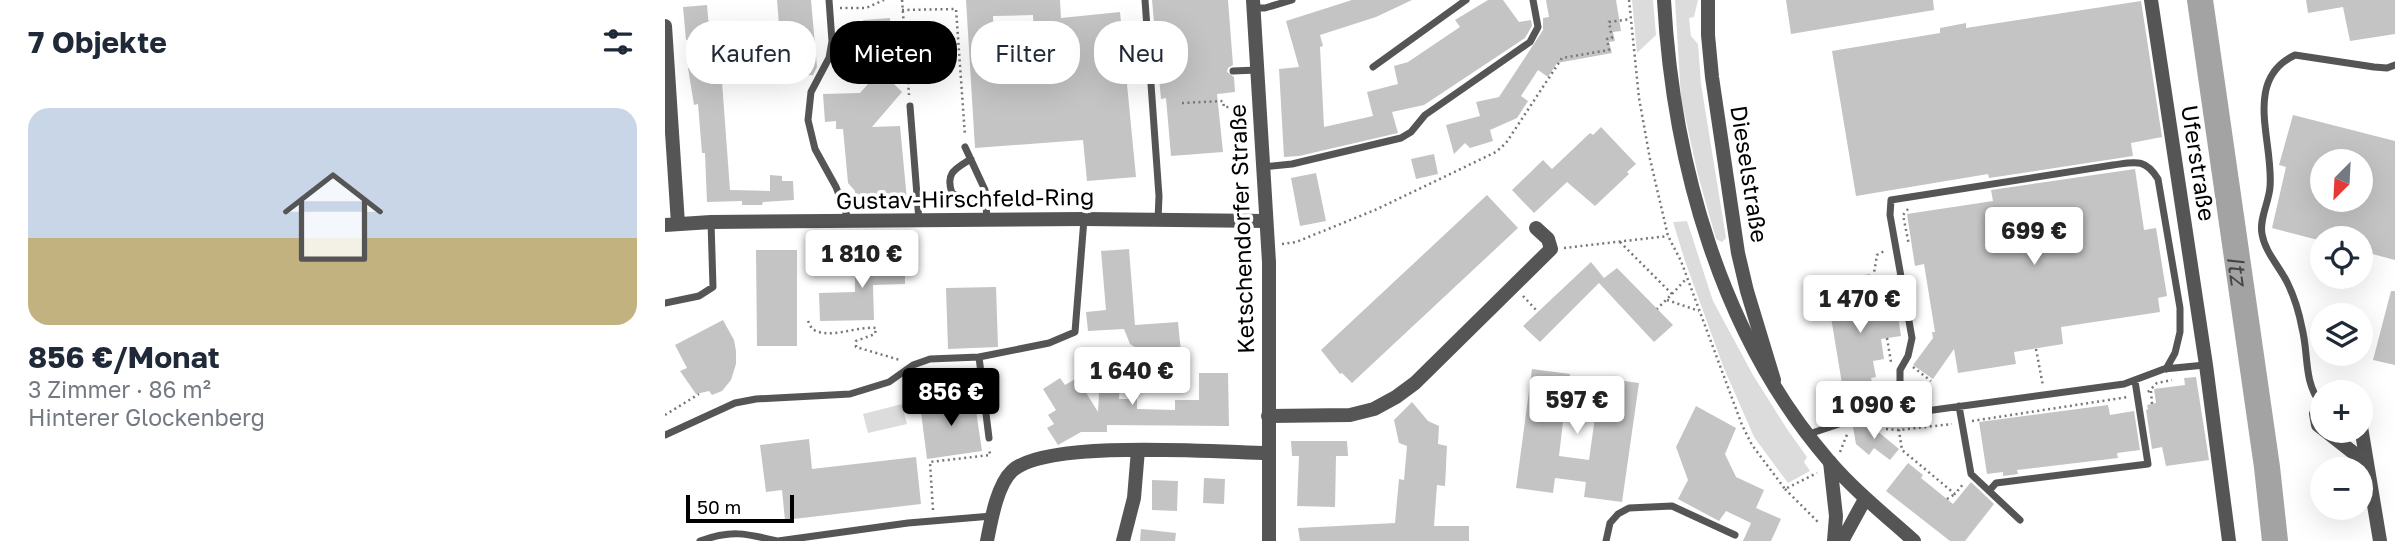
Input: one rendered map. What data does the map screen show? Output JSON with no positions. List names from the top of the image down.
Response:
{
  "streets": {
    "street": [
      "Uferstraße",
      "Dieselstraße",
      "Gustav-Hirschfeld-Ring",
      "Ketschendorfer Straße"
    ]
  },
  "crossings": [
    ["Gustav-Hirschfeld-Ring", "Ketschendorfer Straße"]
  ],
  "water": ["Itz"],
  "scale_bar": "50 m",
  "north": "bottom left",
  "page": {
    "heading": "7 Objekte",
    "chip": [
      "Kaufen",
      "Mieten",
      "Filter",
      "Neu"
    ],
    "list": [
      {
        "name": "856 €/Monat",
        "note": "3 Zimmer · 86 m² · Hinterer Glockenberg"
      }
    ],
    "map_buttons": ["+", "−"],
    "price": [
      "699 €",
      "1 810 €",
      "1 470 €",
      "1 640 €",
      "856 €",
      "597 €",
      "1 090 €"
    ],
    "scale": "50 m"
  }
}
